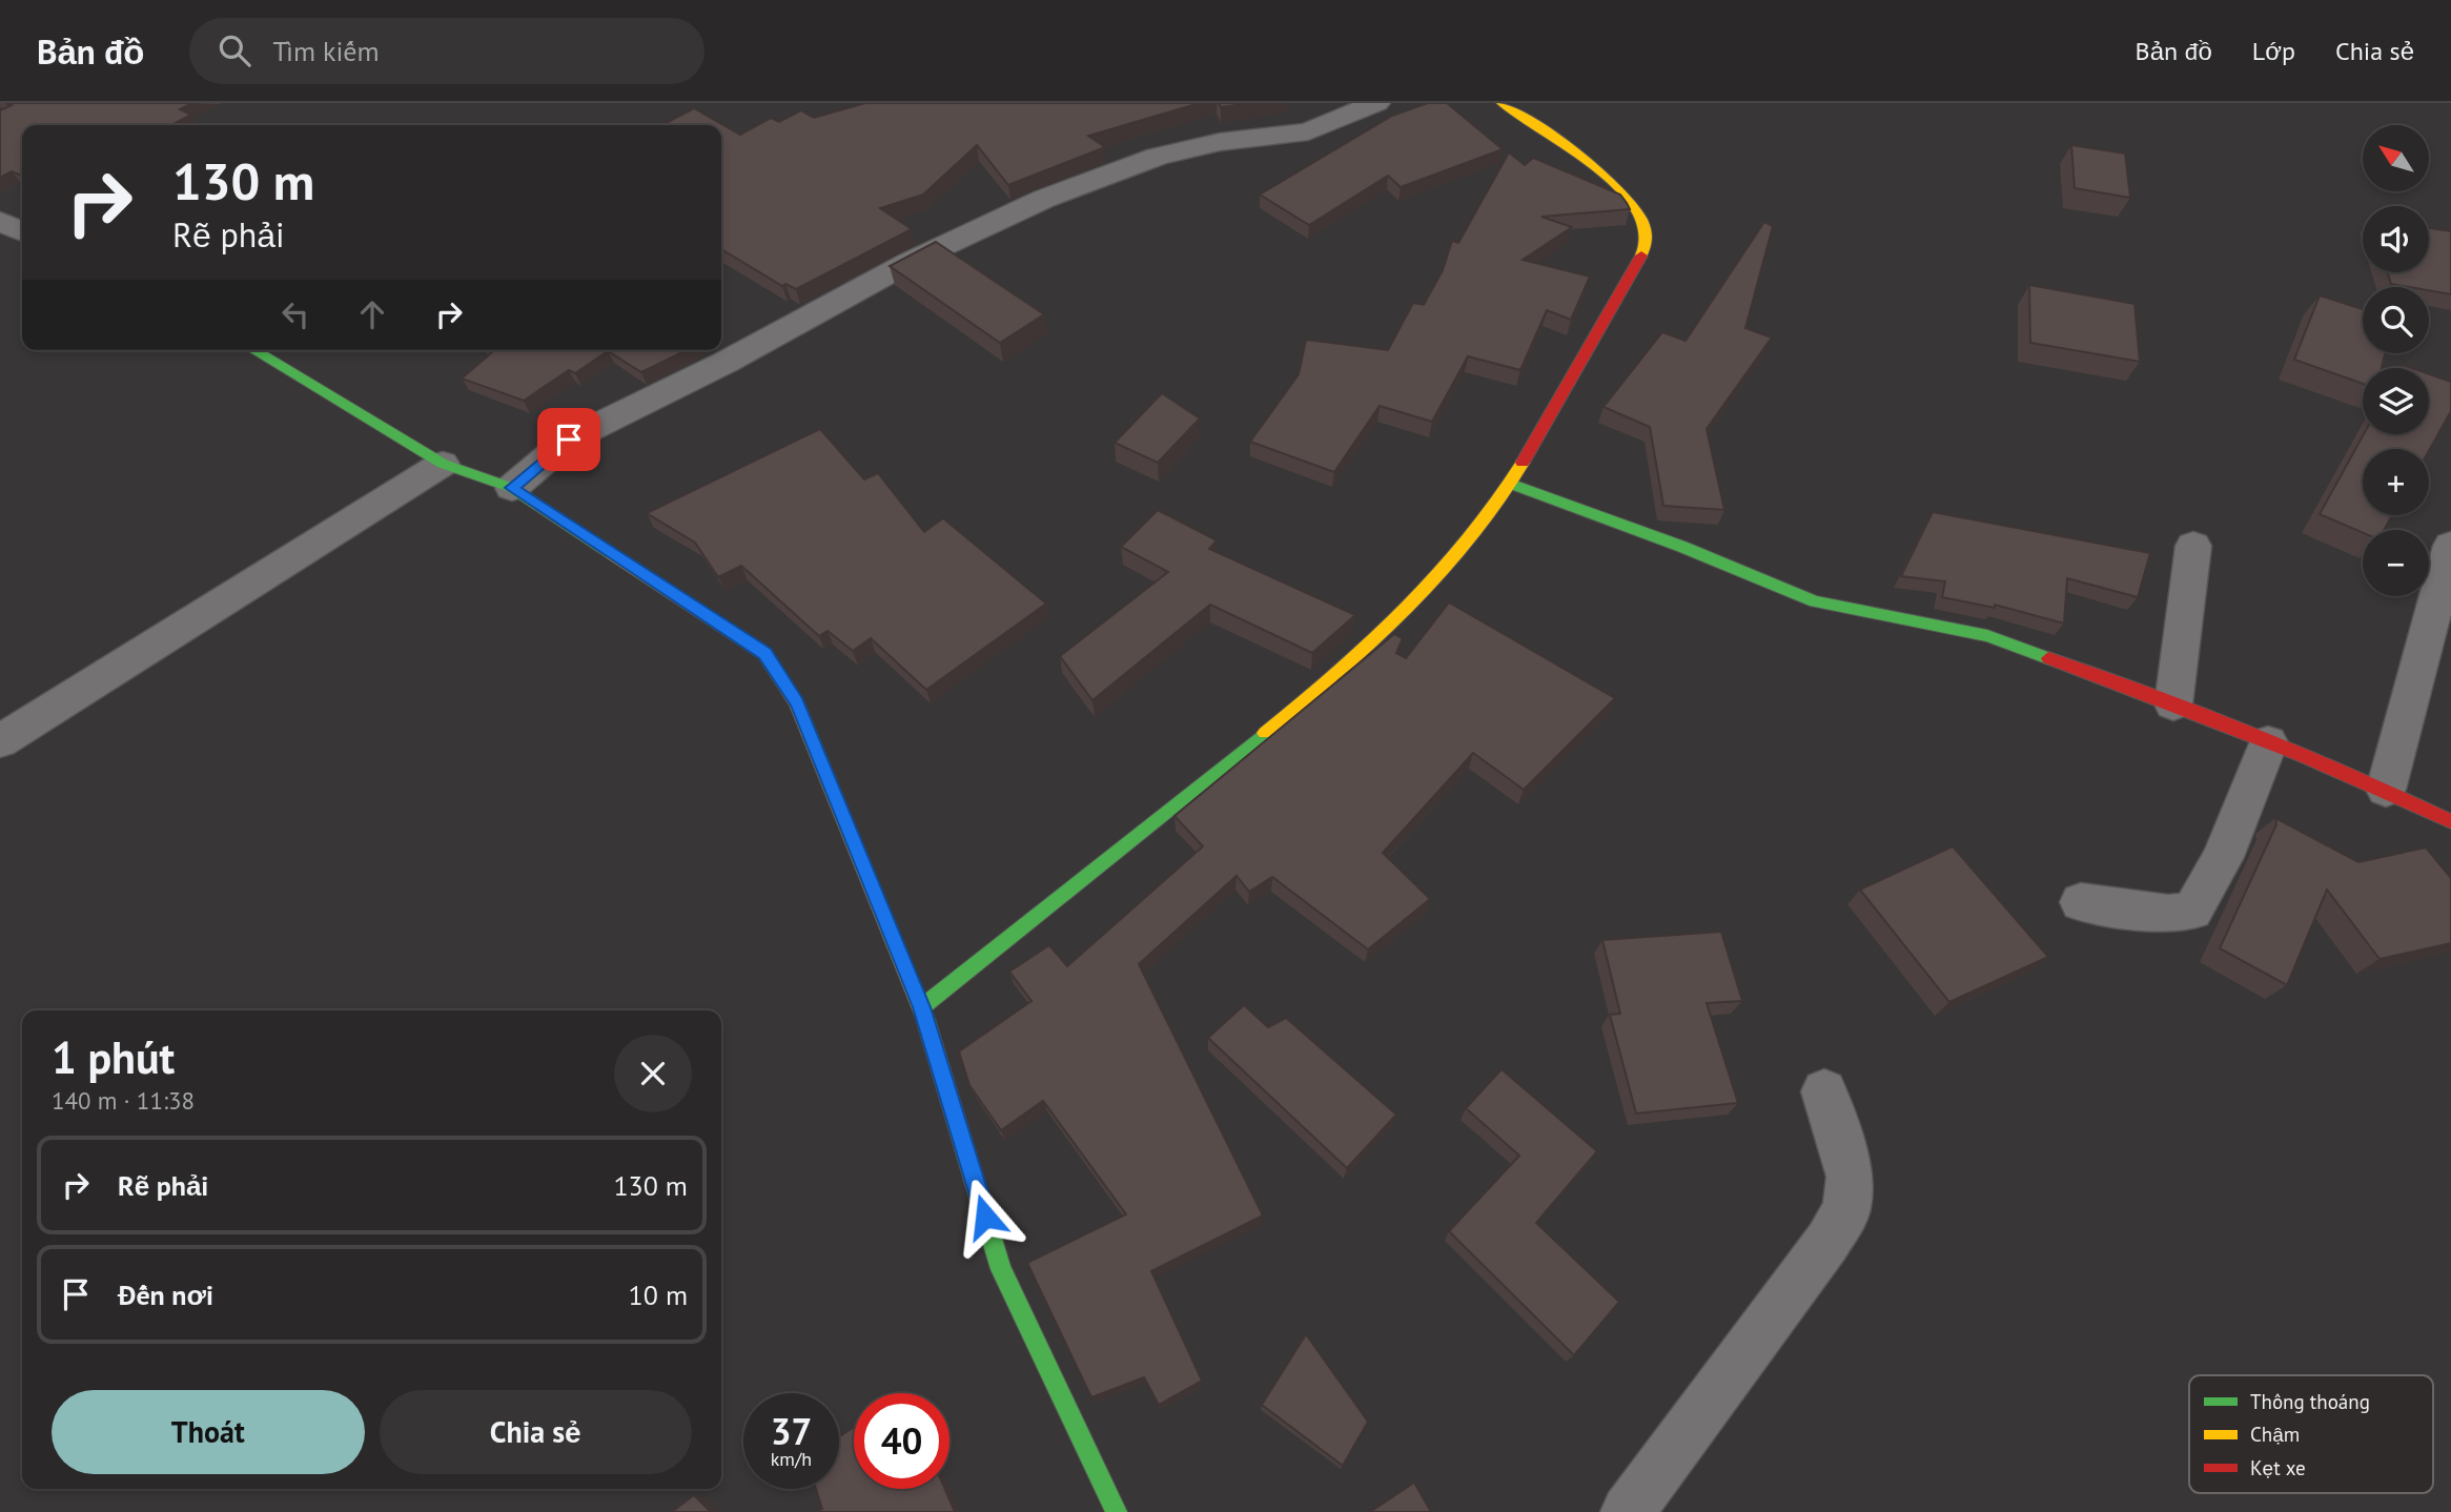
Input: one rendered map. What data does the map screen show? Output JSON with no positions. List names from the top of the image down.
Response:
{
  "legend": ["Thông thoáng", "Chậm", "Kẹt xe"],
  "north": "top left",
  "page": {
    "header": "Bản đồ",
    "search": "Tìm kiếm",
    "nav": ["Bản đồ", "Lớp", "Chia sẻ"],
    "map_buttons": ["+", "−"],
    "turn": ["130 m", "Rẽ phải"],
    "heading": ["1 phút", "140 m · 11:38"],
    "list": [
      {
        "name": "Rẽ phải",
        "value": "130 m"
      },
      {
        "name": "Đến nơi",
        "value": "10 m"
      }
    ],
    "buttons": ["Thoát", "Chia sẻ"],
    "speed": "37 km/h",
    "limit": "40"
  }
}
